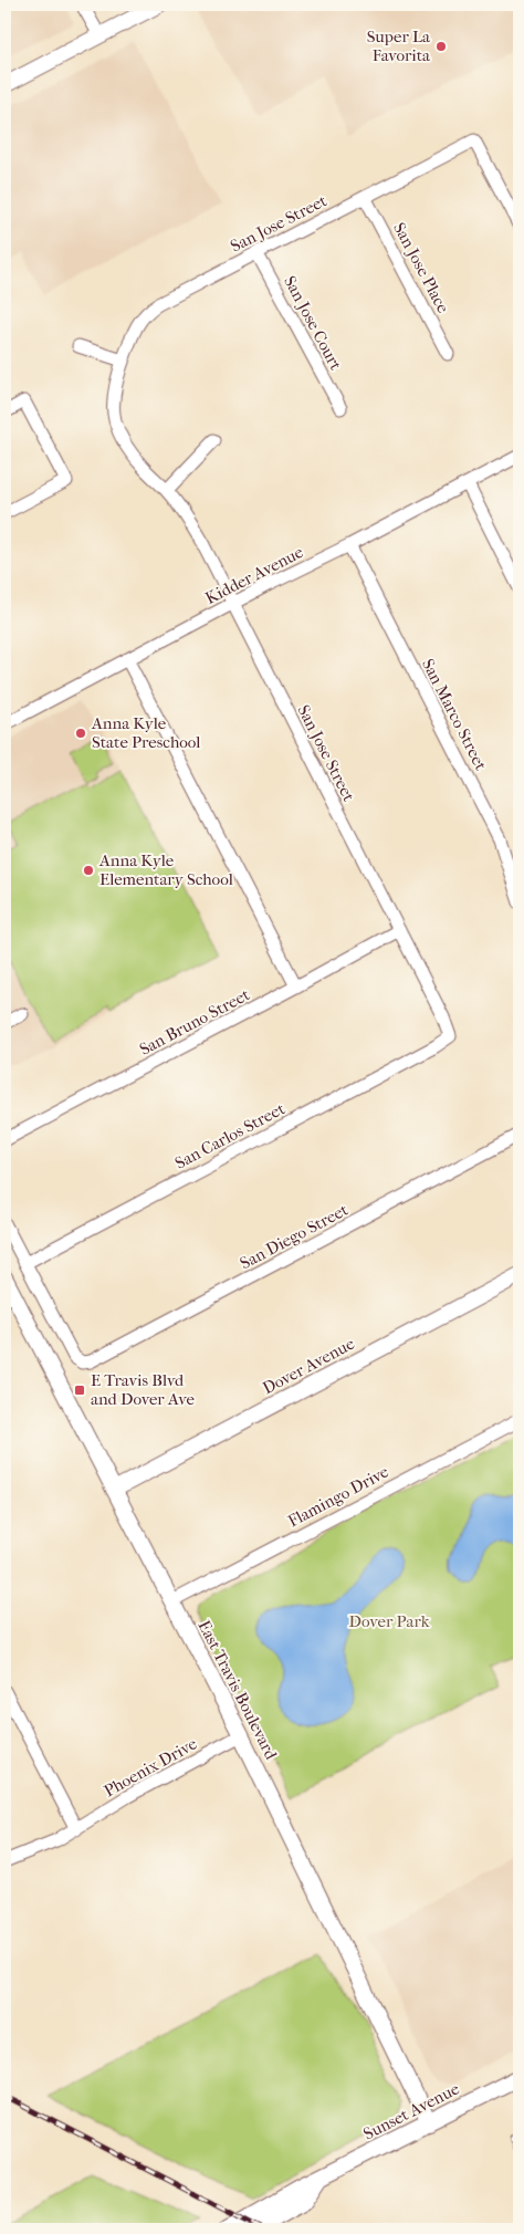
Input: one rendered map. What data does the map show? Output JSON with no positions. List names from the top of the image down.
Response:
{
  "streets": {
    "main road": ["Dover Avenue", "East Travis Boulevard", "Sunset Avenue"],
    "street": [
      "San Jose Street",
      "San Jose Place",
      "San Jose Court",
      "Kidder Avenue",
      "San Marco Street",
      "San Bruno Street",
      "San Carlos Street",
      "San Diego Street",
      "Flamingo Drive",
      "Phoenix Drive"
    ]
  },
  "crossings": [
    ["San Jose Street", "San Jose Place"],
    ["San Jose Street", "San Jose Court"],
    ["San Jose Street", "Kidder Avenue"],
    ["San Jose Street", "San Bruno Street"],
    ["San Jose Street", "San Carlos Street"],
    ["Kidder Avenue", "San Marco Street"],
    ["San Carlos Street", "San Diego Street"],
    ["Dover Avenue", "East Travis Boulevard"],
    ["Flamingo Drive", "East Travis Boulevard"],
    ["East Travis Boulevard", "Phoenix Drive"],
    ["East Travis Boulevard", "Sunset Avenue"]
  ],
  "parks": ["Dover Park"],
  "places": {
    "other": ["Super La Favorita", "Anna Kyle State Preschool", "Anna Kyle Elementary School"],
    "transit": ["E Travis Blvd and Dover Ave"]
  }
}
